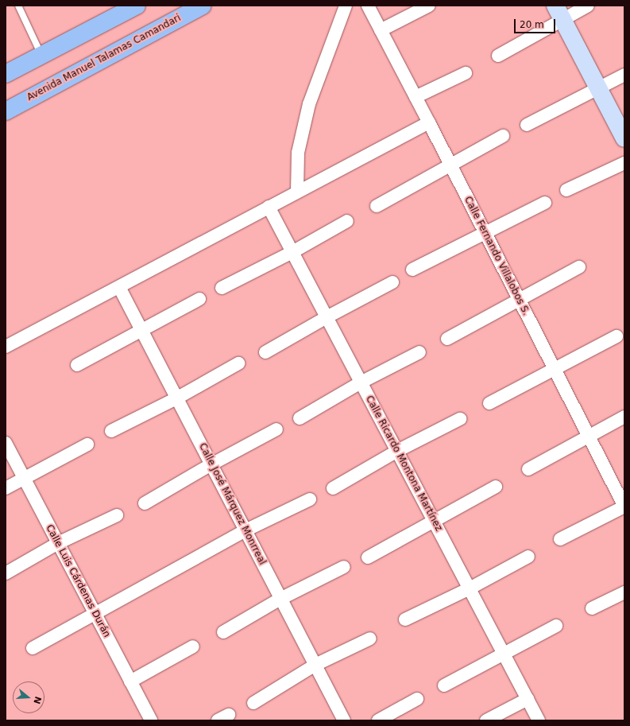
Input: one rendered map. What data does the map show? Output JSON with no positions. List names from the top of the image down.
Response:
{
  "streets": {
    "main road": ["Avenida Manuel Talamas Camandari"],
    "street": [
      "Calle Fernando Villalobos S.",
      "Calle Ricardo Montona Martínez",
      "Calle José Márquez Monrreal",
      "Calle Luis Cárdenas Durán"
    ]
  },
  "scale_bar": "20 m",
  "north": "right"
}
